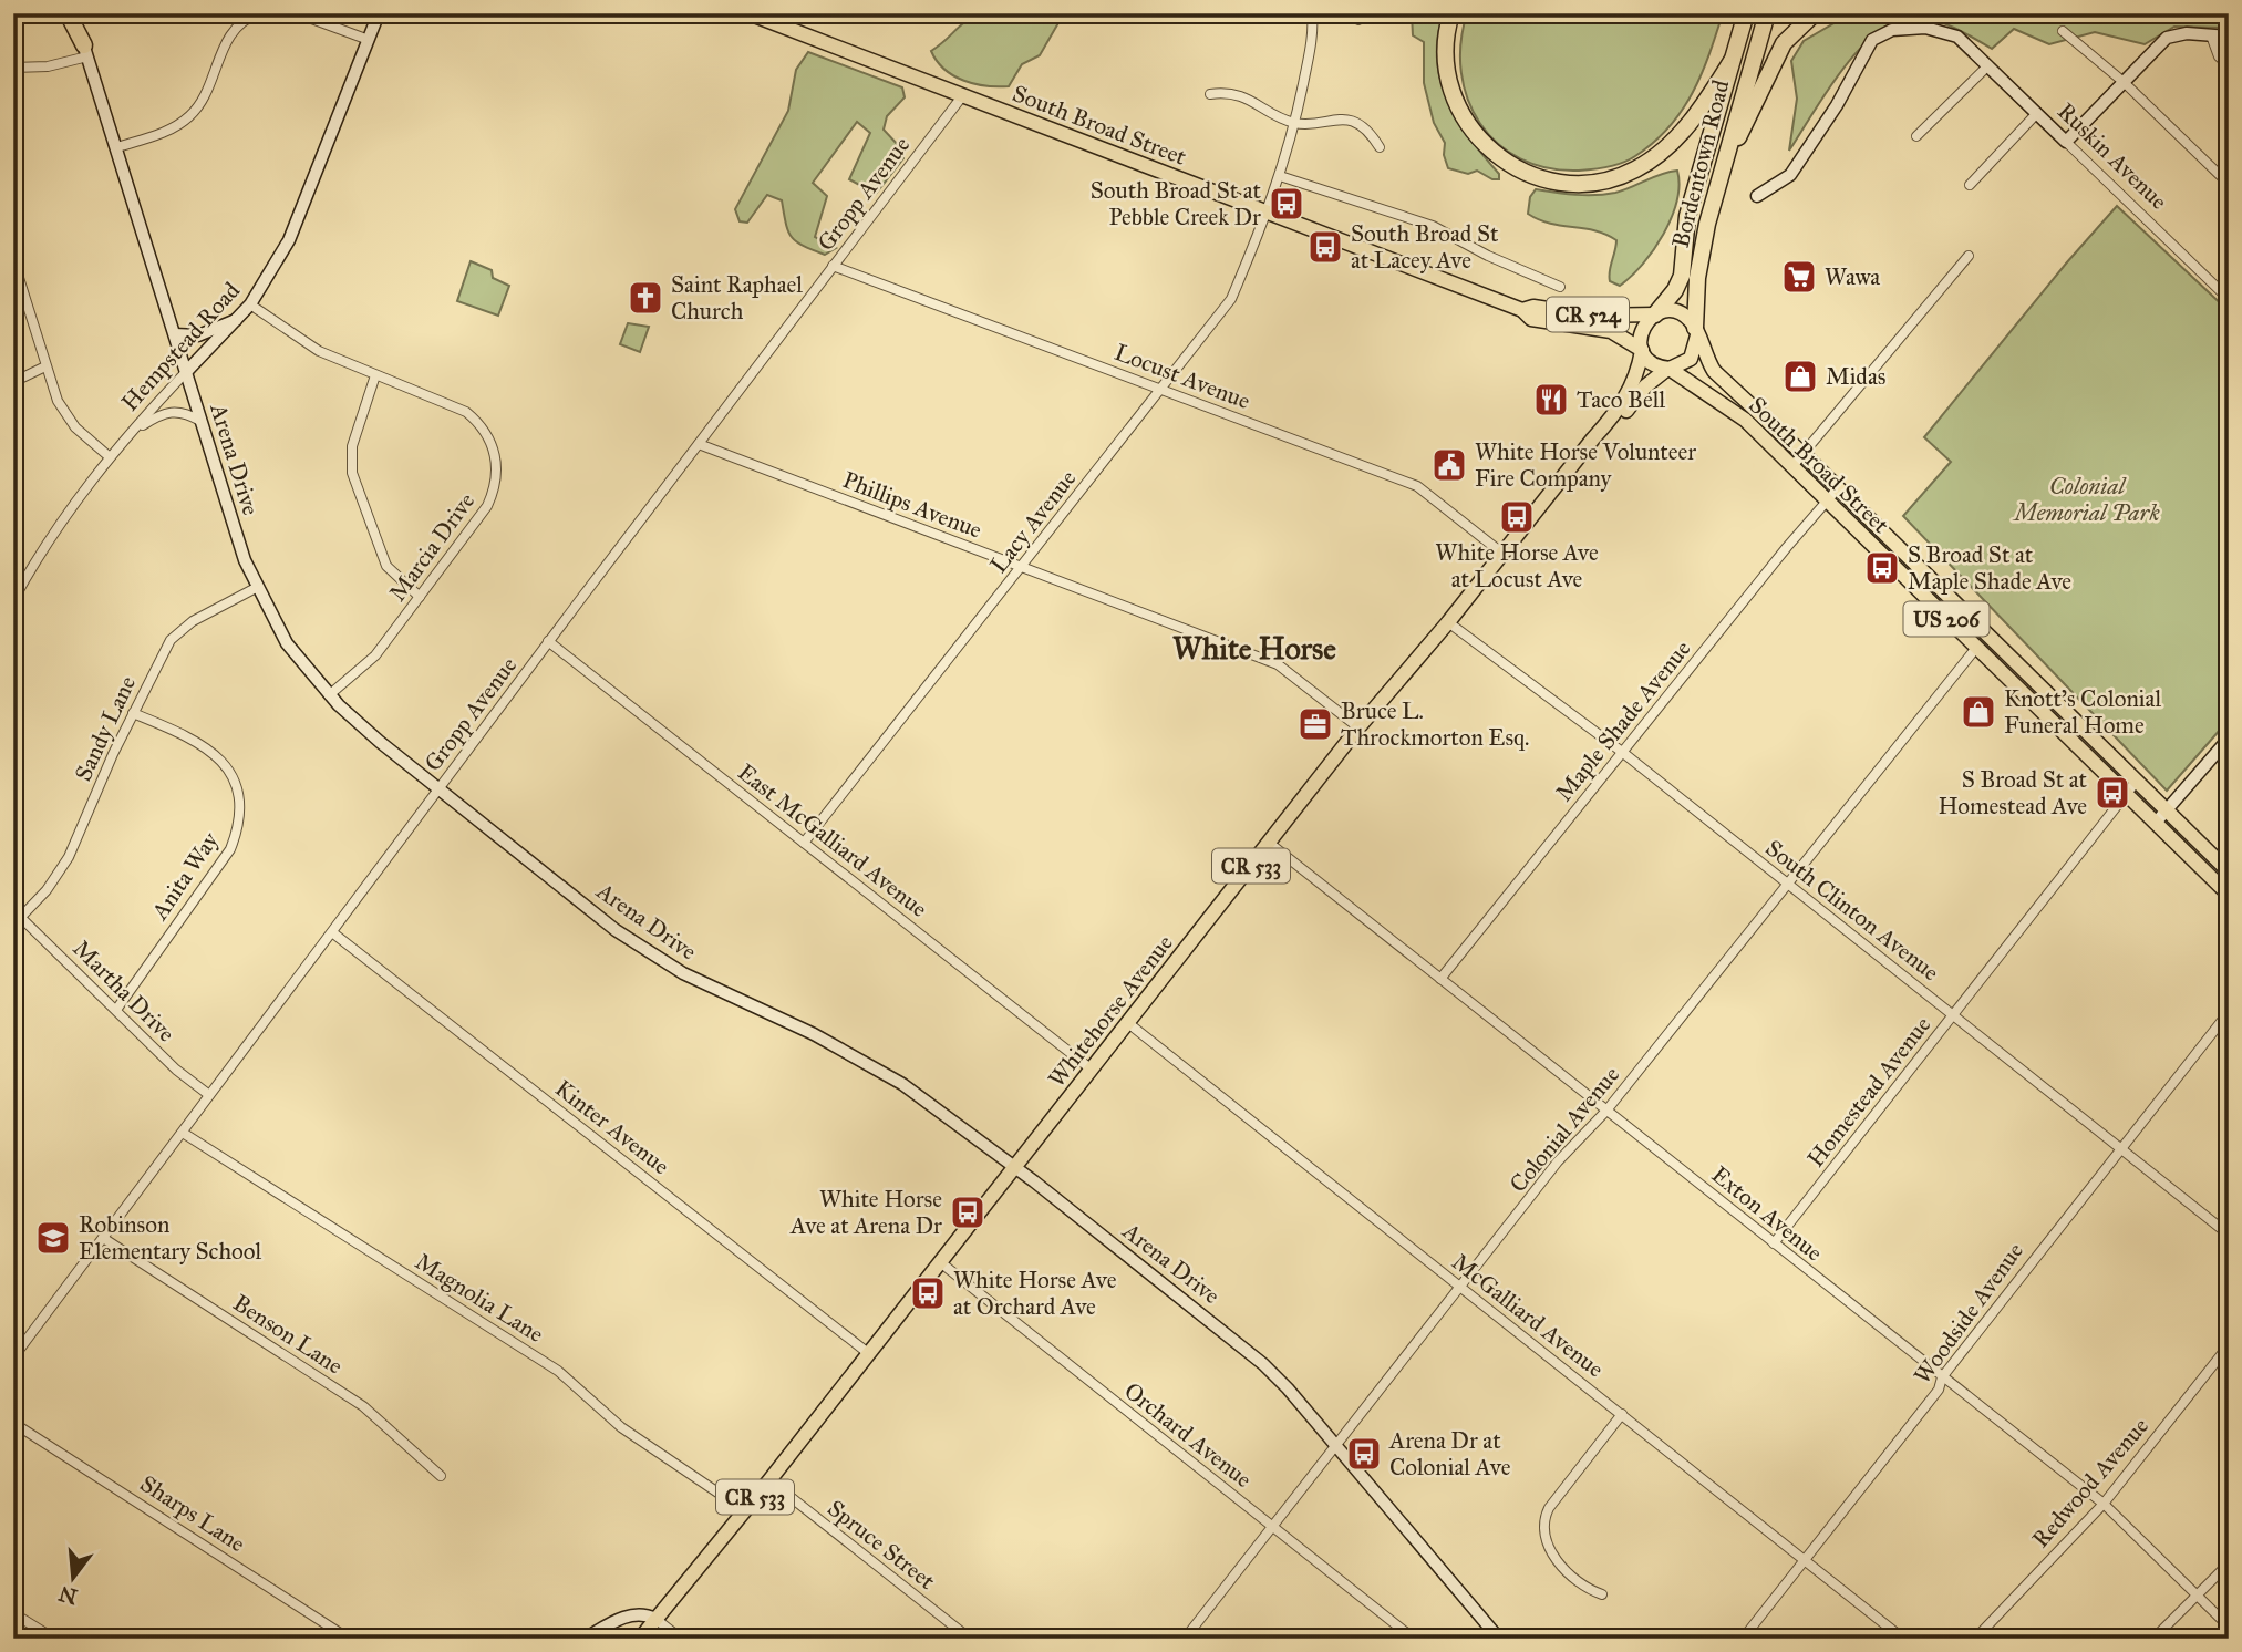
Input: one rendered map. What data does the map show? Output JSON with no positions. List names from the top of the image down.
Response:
{
  "streets": {
    "highway": ["Bordentown Road", "US 206"],
    "main road": [
      "South Broad Street",
      "Ruskin Avenue",
      "CR 524",
      "Hempstead Road",
      "Arena Drive",
      "CR 533",
      "Whitehorse Avenue"
    ],
    "street": [
      "Gropp Avenue",
      "Locust Avenue",
      "Phillips Avenue",
      "Lacy Avenue",
      "Marcia Drive",
      "Maple Shade Avenue",
      "Sandy Lane",
      "East McGalliard Avenue",
      "Anita Way",
      "South Clinton Avenue",
      "Martha Drive",
      "Homestead Avenue",
      "Kinter Avenue",
      "Colonial Avenue",
      "Exton Avenue",
      "Magnolia Lane",
      "Woodside Avenue",
      "McGalliard Avenue",
      "Benson Lane",
      "Orchard Avenue",
      "Redwood Avenue",
      "Sharps Lane",
      "Spruce Street"
    ]
  },
  "crossings": [
    ["South Broad Street", "Bordentown Road"],
    ["South Broad Street", "Gropp Avenue"],
    ["South Broad Street", "Lacy Avenue"],
    ["South Broad Street", "Maple Shade Avenue"],
    ["South Broad Street", "Whitehorse Avenue"],
    ["South Broad Street", "Homestead Avenue"],
    ["South Broad Street", "Colonial Avenue"],
    ["Bordentown Road", "Whitehorse Avenue"],
    ["Gropp Avenue", "Locust Avenue"],
    ["Gropp Avenue", "Arena Drive"],
    ["Gropp Avenue", "Phillips Avenue"],
    ["Gropp Avenue", "East McGalliard Avenue"],
    ["Gropp Avenue", "Martha Drive"],
    ["Gropp Avenue", "Kinter Avenue"],
    ["Gropp Avenue", "Magnolia Lane"],
    ["Gropp Avenue", "Benson Lane"],
    ["Hempstead Road", "Arena Drive"],
    ["Hempstead Road", "Marcia Drive"],
    ["Locust Avenue", "Lacy Avenue"],
    ["Locust Avenue", "Whitehorse Avenue"],
    ["Arena Drive", "Marcia Drive"],
    ["Arena Drive", "Sandy Lane"],
    ["Arena Drive", "Whitehorse Avenue"],
    ["Arena Drive", "Colonial Avenue"],
    ["Phillips Avenue", "Lacy Avenue"],
    ["Phillips Avenue", "Whitehorse Avenue"],
    ["Lacy Avenue", "East McGalliard Avenue"],
    ["Maple Shade Avenue", "South Clinton Avenue"],
    ["Maple Shade Avenue", "Exton Avenue"],
    ["Sandy Lane", "Anita Way"],
    ["Sandy Lane", "Martha Drive"],
    ["East McGalliard Avenue", "Whitehorse Avenue"],
    ["Anita Way", "Martha Drive"],
    ["South Clinton Avenue", "Whitehorse Avenue"],
    ["South Clinton Avenue", "Homestead Avenue"],
    ["South Clinton Avenue", "Colonial Avenue"],
    ["South Clinton Avenue", "Woodside Avenue"],
    ["Whitehorse Avenue", "Kinter Avenue"],
    ["Whitehorse Avenue", "Exton Avenue"],
    ["Whitehorse Avenue", "Magnolia Lane"],
    ["Whitehorse Avenue", "McGalliard Avenue"],
    ["Whitehorse Avenue", "Orchard Avenue"],
    ["Whitehorse Avenue", "Spruce Street"],
    ["Homestead Avenue", "Exton Avenue"],
    ["Colonial Avenue", "Exton Avenue"],
    ["Colonial Avenue", "McGalliard Avenue"],
    ["Colonial Avenue", "Orchard Avenue"],
    ["Exton Avenue", "Woodside Avenue"],
    ["Exton Avenue", "Redwood Avenue"],
    ["Woodside Avenue", "McGalliard Avenue"]
  ],
  "districts": ["White Horse"],
  "parks": ["Colonial Memorial Park"],
  "places": {
    "bus stop": [
      "South Broad St at Pebble Creek Dr",
      "South Broad St at Lacey Ave",
      "White Horse Ave at Locust Ave",
      "S Broad St at Maple Shade Ave",
      "S Broad St at Homestead Ave",
      "White Horse Ave at Arena Dr",
      "White Horse Ave at Orchard Ave",
      "Arena Dr at Colonial Ave"
    ],
    "supermarket": ["Wawa"],
    "church": ["Saint Raphael Church"],
    "shop": ["Midas", "Knott's Colonial Funeral Home"],
    "restaurant": ["Taco Bell"],
    "public building": ["White Horse Volunteer Fire Company"],
    "office": ["Bruce L. Throckmorton Esq."],
    "school or university": ["Robinson Elementary School"]
  },
  "north": "bottom"
}
